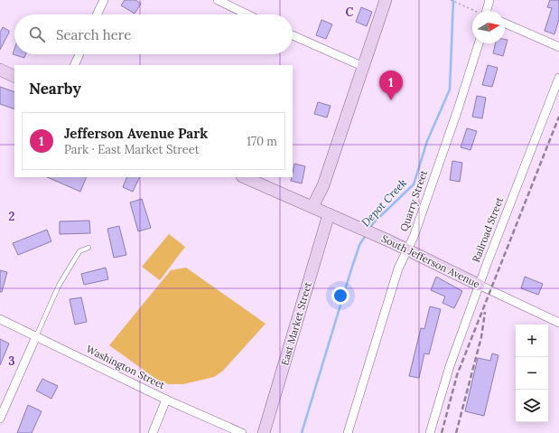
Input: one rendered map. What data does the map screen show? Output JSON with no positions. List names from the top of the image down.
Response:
{
  "streets": {
    "street": [
      "Quarry Street",
      "Railroad Street",
      "South Jefferson Avenue",
      "East Market Street",
      "Washington Street"
    ]
  },
  "crossings": [
    ["Quarry Street", "South Jefferson Avenue"],
    ["Railroad Street", "South Jefferson Avenue"],
    ["South Jefferson Avenue", "East Market Street"]
  ],
  "water": ["Depot Creek"],
  "north": "right",
  "page": {
    "search": "Search here",
    "heading": "Nearby",
    "pins": "1",
    "list": [
      {
        "mark": "1",
        "name": "Jefferson Avenue Park",
        "note": "Park · East Market Street",
        "value": "170 m"
      }
    ],
    "map_buttons": ["+", "−"]
  },
  "grid": {
    "columns": ["C"],
    "rows": ["2", "3"]
  }
}
